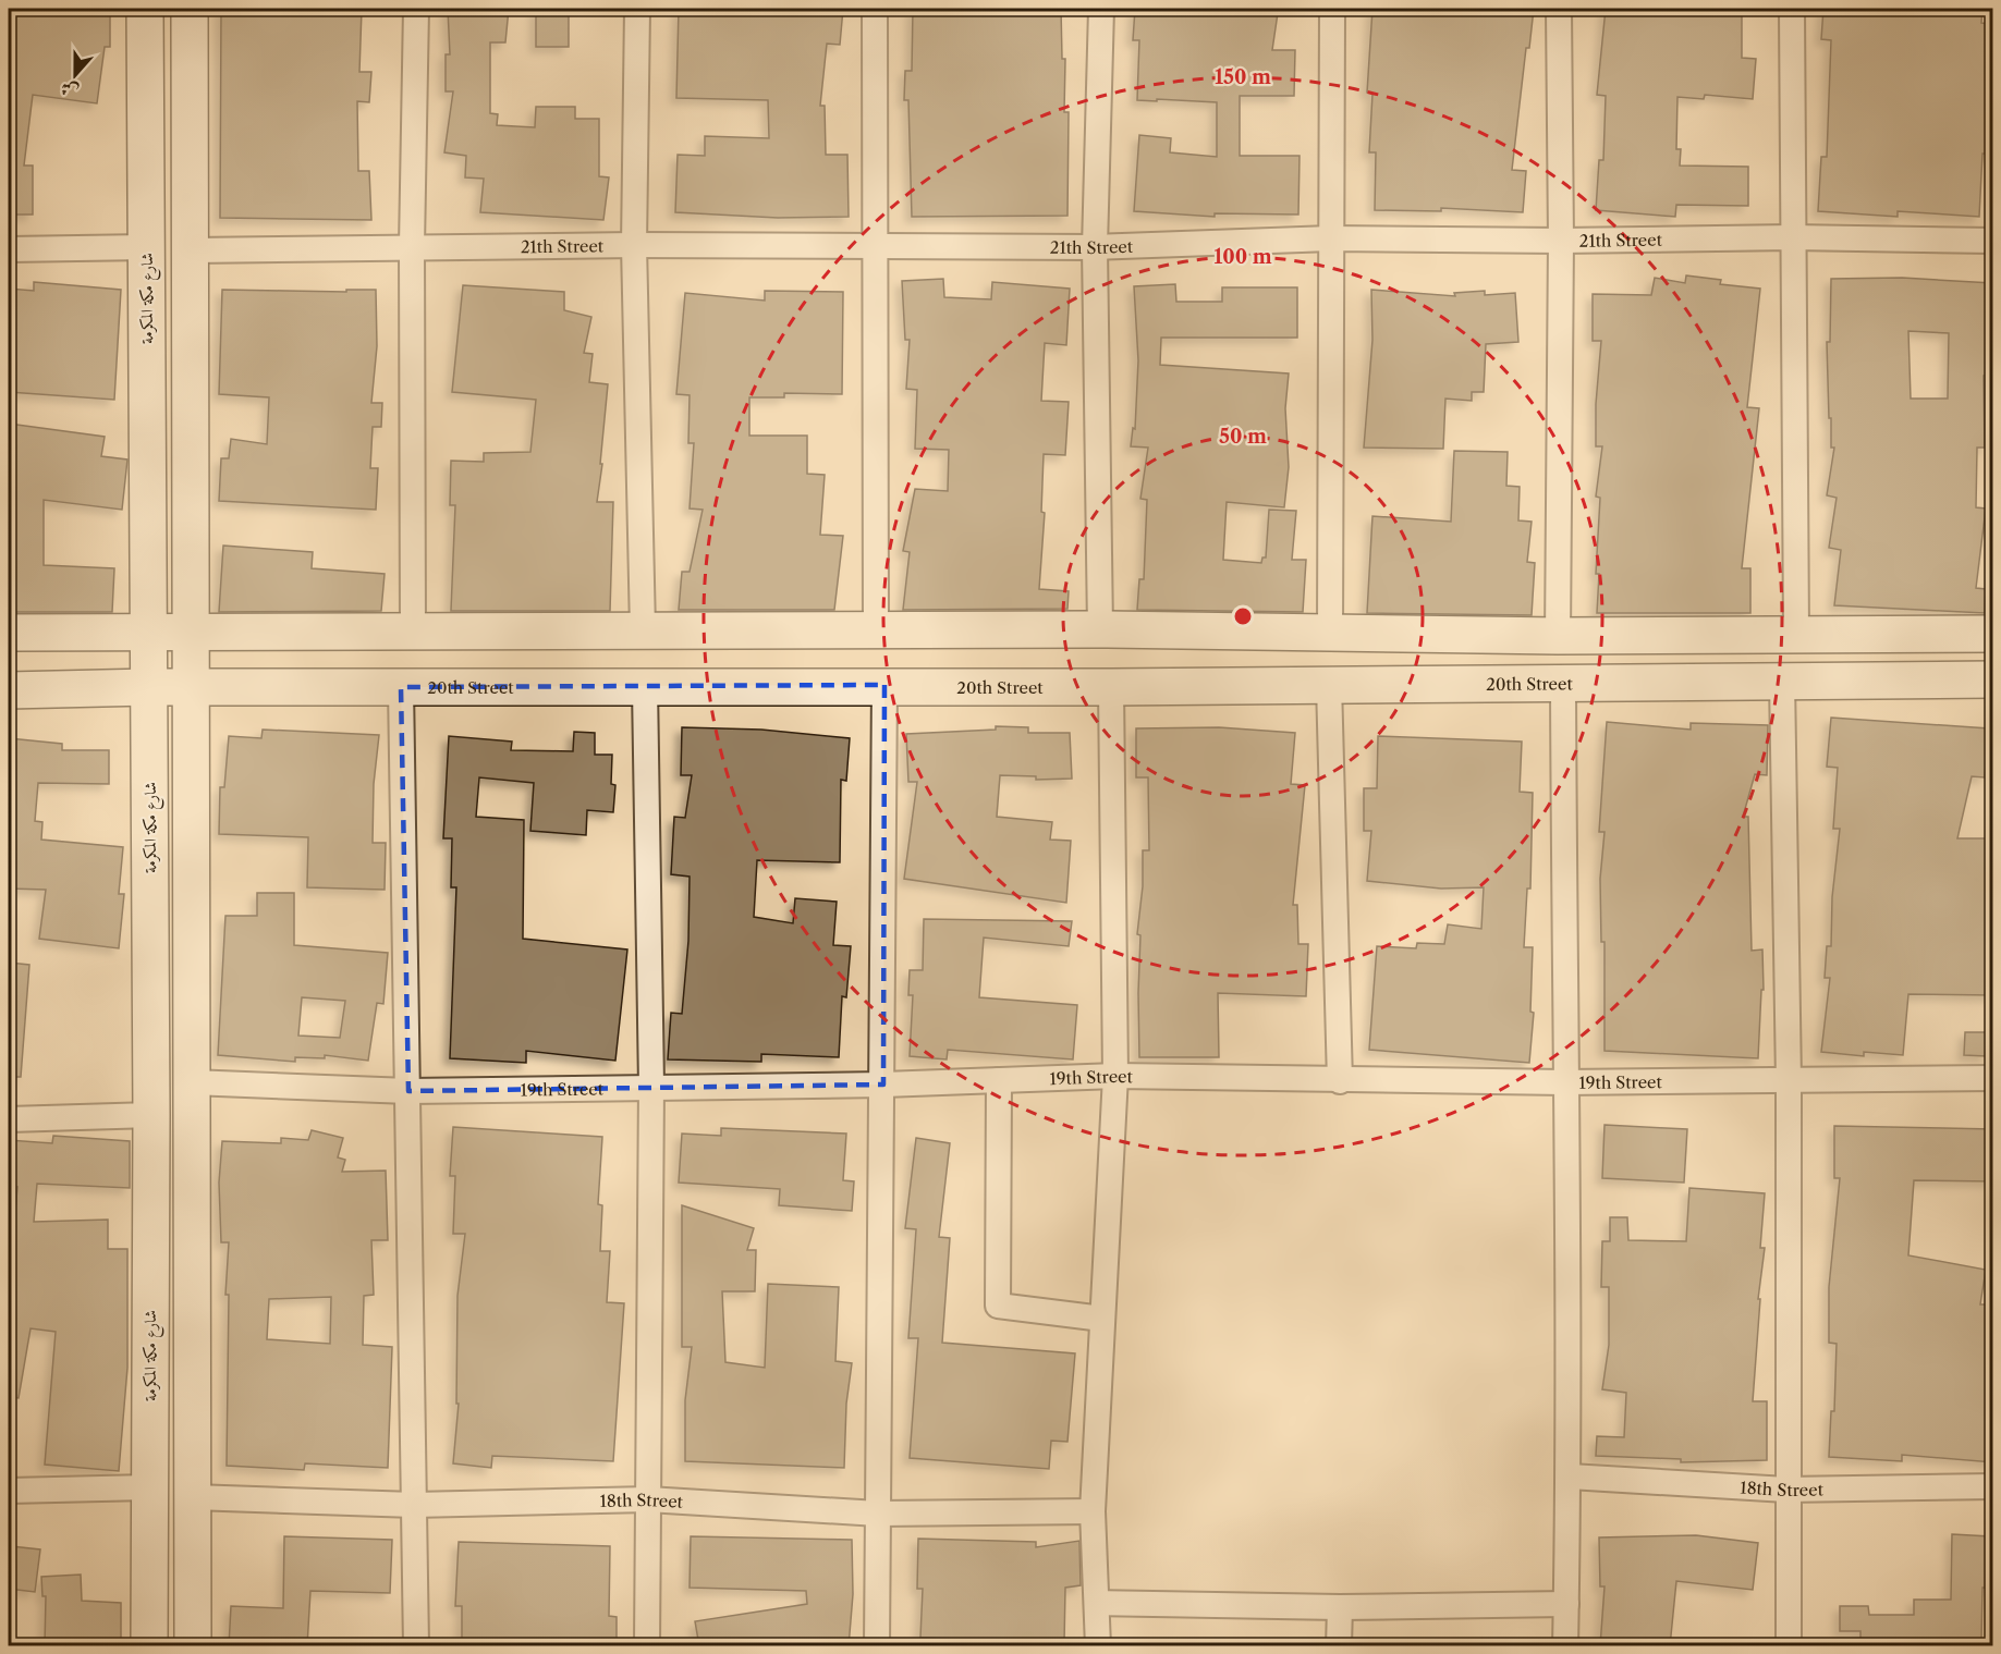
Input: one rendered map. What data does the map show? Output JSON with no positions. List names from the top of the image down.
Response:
{
  "streets": {
    "street": [
      "21th Street",
      "شارع مكة المكرمة",
      "20th Street",
      "19th Street",
      "18th Street"
    ]
  },
  "crossings": [
    ["شارع مكة المكرمة", "20th Street"]
  ],
  "north": "bottom",
  "rings": ["150 m", "100 m", "50 m"]
}
